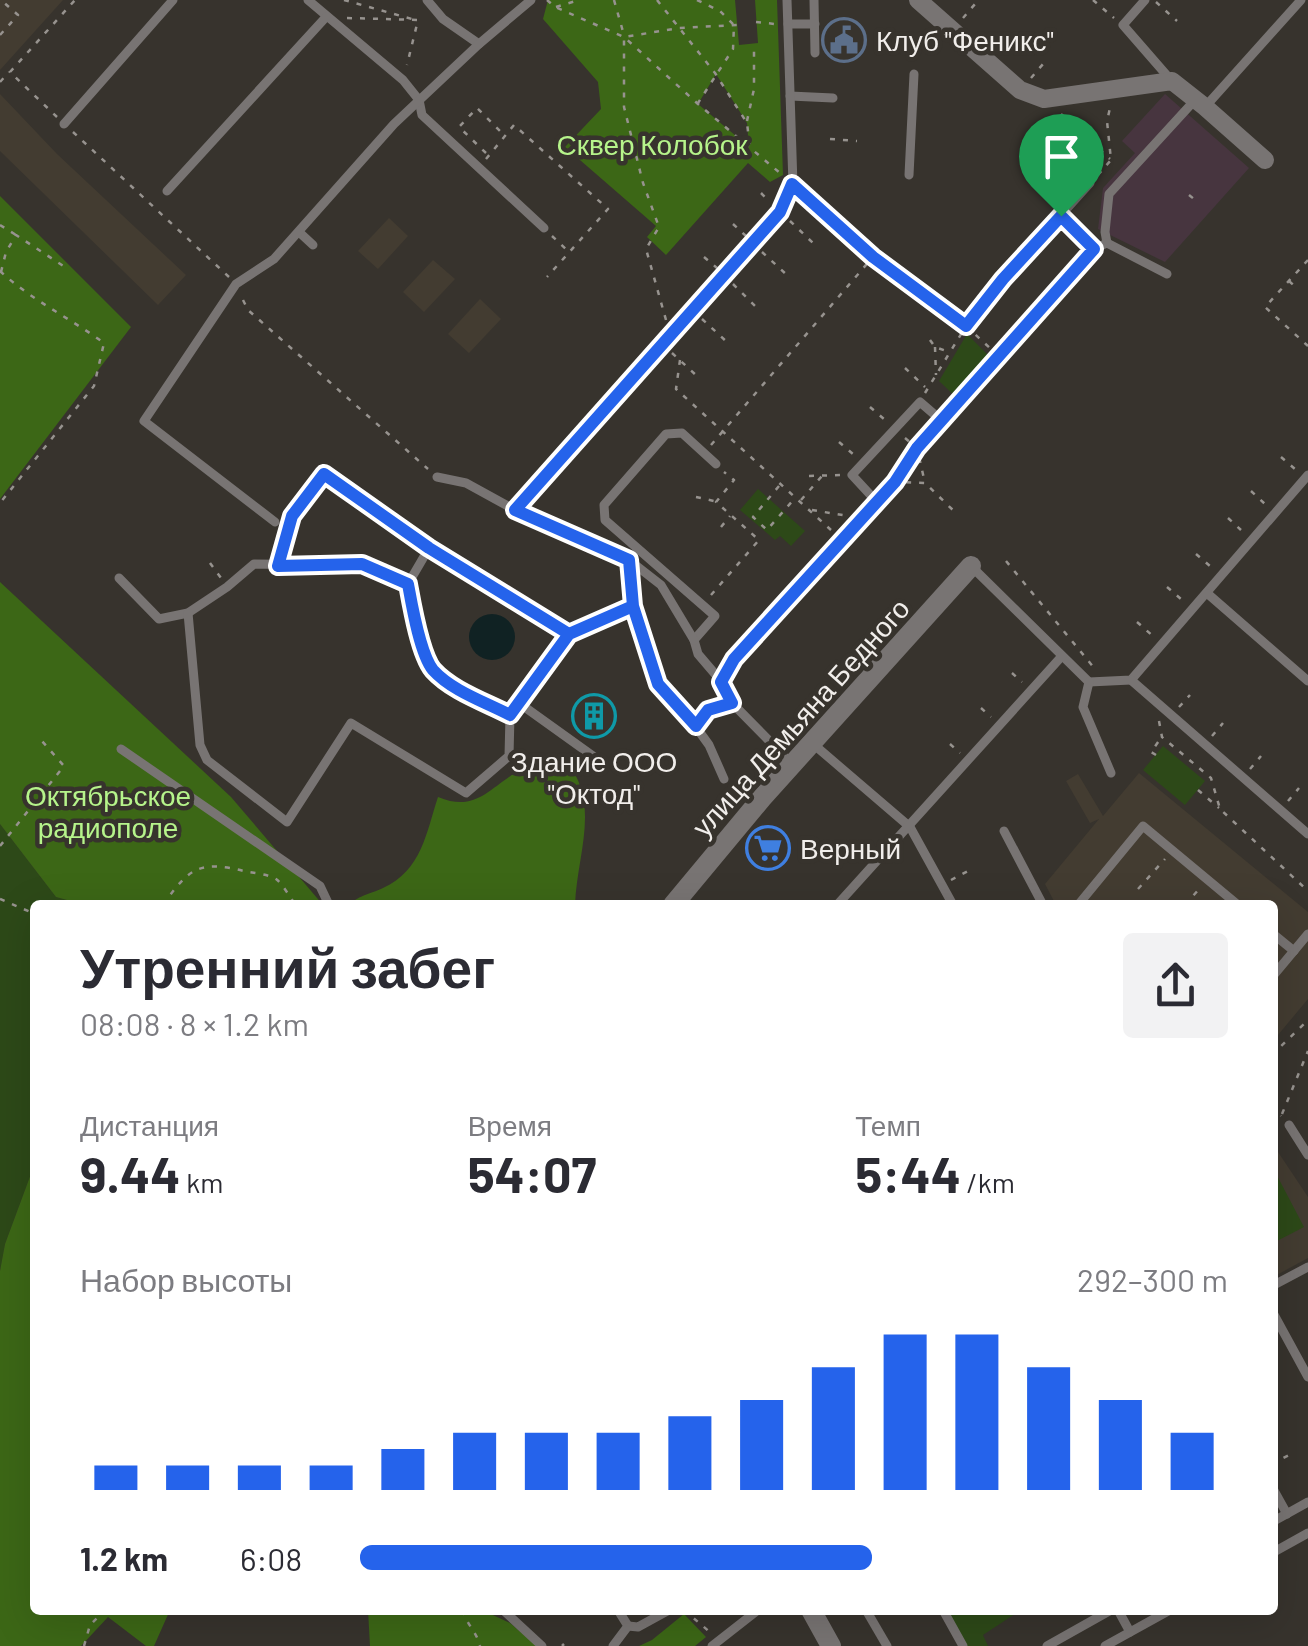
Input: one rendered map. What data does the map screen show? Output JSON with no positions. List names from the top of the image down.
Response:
{
  "streets": {
    "street": ["улица Демьяна Бедного"]
  },
  "parks": ["Сквер Колобок", "Октябрьское радиополе"],
  "places": {
    "public building": ["Клуб \"Феникс\""],
    "building": ["Здание ООО \"Октод\""],
    "supermarket": ["Верный"]
  },
  "page": {
    "heading": ["Утренний забег", "08:08 · 8 × 1.2 km"],
    "stats": [
      ["Дистанция", "9.44 km"],
      ["Время", "54:07"],
      ["Темп", "5:44 /km"]
    ],
    "chart": ["Набор высоты", "292–300 m"],
    "list": [
      {
        "name": "1.2 km",
        "note": "6:08"
      }
    ]
  }
}
